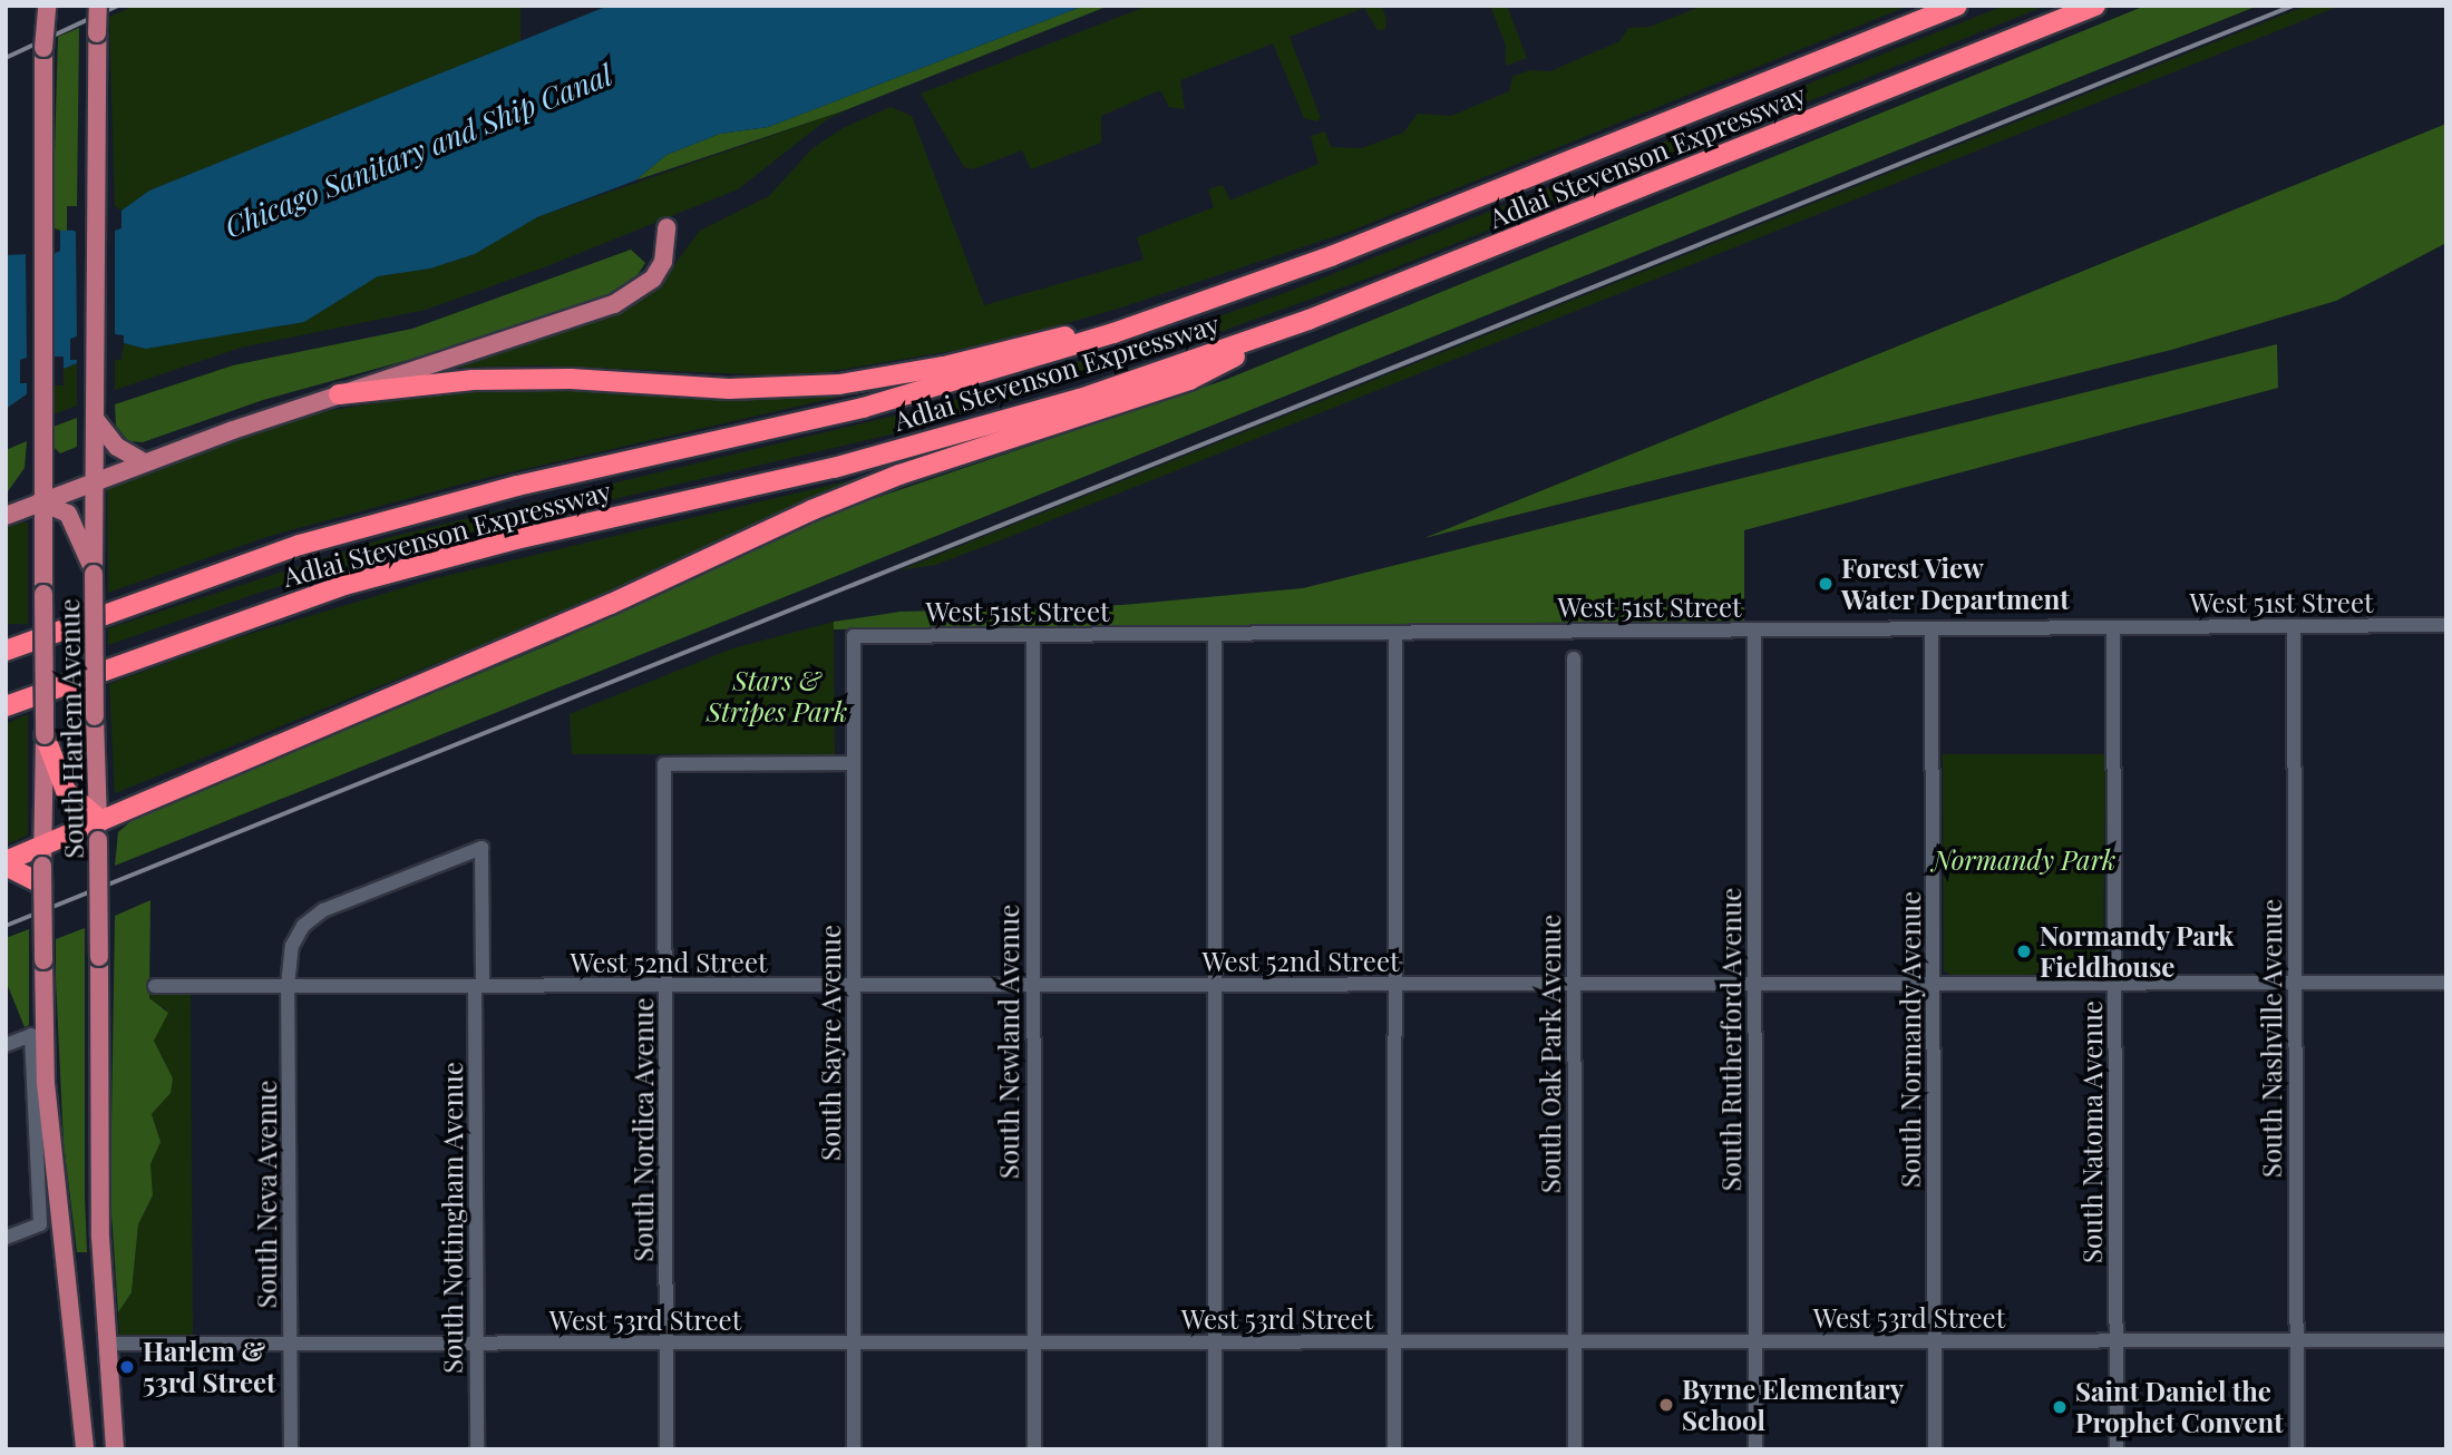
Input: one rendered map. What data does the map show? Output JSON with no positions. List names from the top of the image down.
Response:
{
  "streets": {
    "highway": ["Adlai Stevenson Expressway"],
    "main road": ["South Harlem Avenue"],
    "street": [
      "West 51st Street",
      "West 52nd Street",
      "South Nashville Avenue",
      "South Rutherford Avenue",
      "South Normandy Avenue",
      "South Newland Avenue",
      "South Sayre Avenue",
      "South Oak Park Avenue",
      "South Nordica Avenue",
      "South Natoma Avenue",
      "South Neva Avenue",
      "South Nottingham Avenue",
      "West 53rd Street"
    ]
  },
  "crossings": [
    ["West 51st Street", "South Nashville Avenue"],
    ["West 51st Street", "South Rutherford Avenue"],
    ["West 51st Street", "South Normandy Avenue"],
    ["West 51st Street", "South Newland Avenue"],
    ["West 51st Street", "South Sayre Avenue"],
    ["West 51st Street", "South Natoma Avenue"],
    ["South Harlem Avenue", "West 53rd Street"],
    ["West 52nd Street", "South Nashville Avenue"],
    ["West 52nd Street", "South Rutherford Avenue"],
    ["West 52nd Street", "South Normandy Avenue"],
    ["West 52nd Street", "South Newland Avenue"],
    ["West 52nd Street", "South Sayre Avenue"],
    ["West 52nd Street", "South Oak Park Avenue"],
    ["West 52nd Street", "South Nordica Avenue"],
    ["West 52nd Street", "South Natoma Avenue"],
    ["West 52nd Street", "South Neva Avenue"],
    ["West 52nd Street", "South Nottingham Avenue"],
    ["South Nashville Avenue", "West 53rd Street"],
    ["South Rutherford Avenue", "West 53rd Street"],
    ["South Normandy Avenue", "West 53rd Street"],
    ["South Newland Avenue", "West 53rd Street"],
    ["South Sayre Avenue", "South Nordica Avenue"],
    ["South Sayre Avenue", "West 53rd Street"],
    ["South Oak Park Avenue", "West 53rd Street"],
    ["South Nordica Avenue", "West 53rd Street"],
    ["South Natoma Avenue", "West 53rd Street"],
    ["South Neva Avenue", "South Nottingham Avenue"],
    ["South Neva Avenue", "West 53rd Street"],
    ["South Nottingham Avenue", "West 53rd Street"]
  ],
  "water": ["Chicago Sanitary and Ship Canal"],
  "parks": ["Stars & Stripes Park", "Normandy Park"],
  "places": [
    "Forest View Water Department",
    "Normandy Park Fieldhouse",
    "Harlem & 53rd Street",
    "Byrne Elementary School",
    "Saint Daniel the Prophet Convent"
  ]
}
